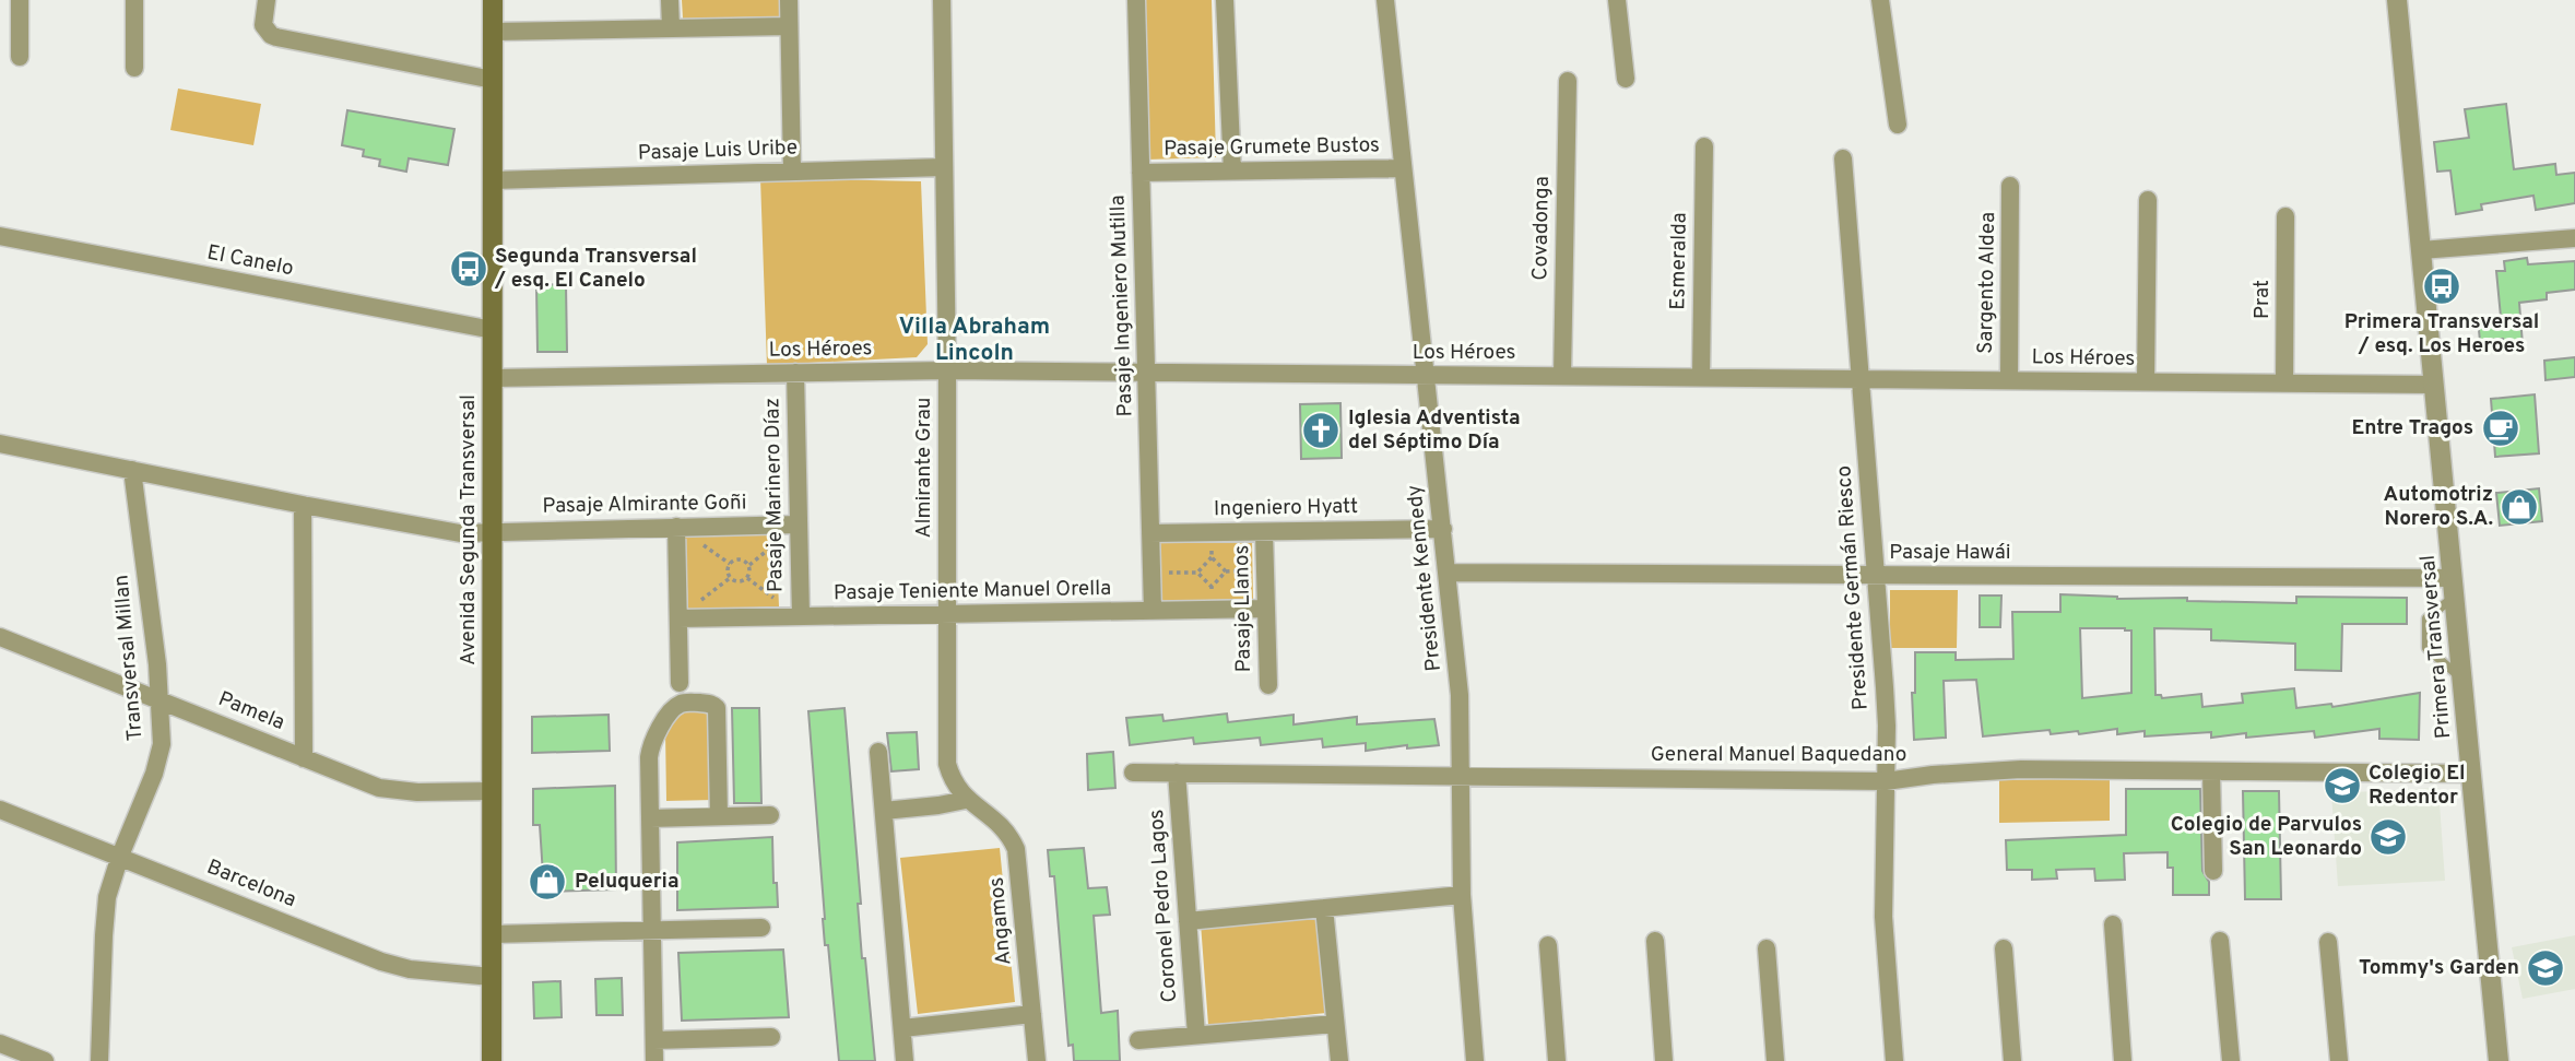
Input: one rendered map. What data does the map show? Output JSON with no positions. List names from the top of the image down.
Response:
{
  "streets": {
    "main road": ["Avenida Segunda Transversal"],
    "street": [
      "Pasaje Grumete Bustos",
      "Pasaje Luis Uribe",
      "Covadonga",
      "El Canelo",
      "Esmeralda",
      "Sargento Aldea",
      "Prat",
      "Pasaje Ingeniero Mutilla",
      "Los Héroes",
      "Almirante Grau",
      "Pasaje Marinero Díaz",
      "Pasaje Almirante Goñi",
      "Ingeniero Hyatt",
      "Pasaje Hawái",
      "Presidente Kennedy",
      "Presidente Germán Riesco",
      "Pasaje Teniente Manuel Orella",
      "Pasaje Llanos",
      "Primera Transversal",
      "Transversal Millan",
      "Pamela",
      "General Manuel Baquedano",
      "Barcelona",
      "Coronel Pedro Lagos",
      "Angamos"
    ]
  },
  "crossings": [
    ["Pasaje Grumete Bustos", "Pasaje Ingeniero Mutilla"],
    ["Pasaje Grumete Bustos", "Presidente Kennedy"],
    ["Pasaje Luis Uribe", "Almirante Grau"],
    ["Pasaje Luis Uribe", "Avenida Segunda Transversal"],
    ["Covadonga", "Los Héroes"],
    ["El Canelo", "Avenida Segunda Transversal"],
    ["Esmeralda", "Los Héroes"],
    ["Sargento Aldea", "Los Héroes"],
    ["Prat", "Los Héroes"],
    ["Pasaje Ingeniero Mutilla", "Los Héroes"],
    ["Pasaje Ingeniero Mutilla", "Ingeniero Hyatt"],
    ["Pasaje Ingeniero Mutilla", "Pasaje Teniente Manuel Orella"],
    ["Los Héroes", "Almirante Grau"],
    ["Los Héroes", "Pasaje Marinero Díaz"],
    ["Los Héroes", "Avenida Segunda Transversal"],
    ["Los Héroes", "Presidente Kennedy"],
    ["Los Héroes", "Presidente Germán Riesco"],
    ["Los Héroes", "Primera Transversal"],
    ["Almirante Grau", "Pasaje Teniente Manuel Orella"],
    ["Almirante Grau", "Angamos"],
    ["Pasaje Marinero Díaz", "Pasaje Almirante Goñi"],
    ["Pasaje Marinero Díaz", "Pasaje Teniente Manuel Orella"],
    ["Pasaje Almirante Goñi", "Avenida Segunda Transversal"],
    ["Ingeniero Hyatt", "Presidente Kennedy"],
    ["Ingeniero Hyatt", "Pasaje Llanos"],
    ["Avenida Segunda Transversal", "Pamela"],
    ["Avenida Segunda Transversal", "Barcelona"],
    ["Pasaje Hawái", "Presidente Kennedy"],
    ["Pasaje Hawái", "Presidente Germán Riesco"],
    ["Pasaje Hawái", "Primera Transversal"],
    ["Presidente Kennedy", "General Manuel Baquedano"],
    ["Presidente Germán Riesco", "General Manuel Baquedano"],
    ["Pasaje Teniente Manuel Orella", "Pasaje Llanos"],
    ["Primera Transversal", "General Manuel Baquedano"],
    ["Transversal Millan", "Pamela"],
    ["Transversal Millan", "Barcelona"],
    ["General Manuel Baquedano", "Coronel Pedro Lagos"]
  ],
  "districts": ["Villa Abraham Lincoln"],
  "places": {
    "bus stop": ["Segunda Transversal / esq. El Canelo", "Primera Transversal / esq. Los Heroes"],
    "cafe": ["Entre Tragos"],
    "church": ["Iglesia Adventista del Séptimo Día"],
    "shop": ["Automotriz Norero S.A.", "Peluqueria"],
    "school or university": ["Colegio El Redentor", "Colegio de Parvulos San Leonardo", "Tommy's Garden"]
  }
}
